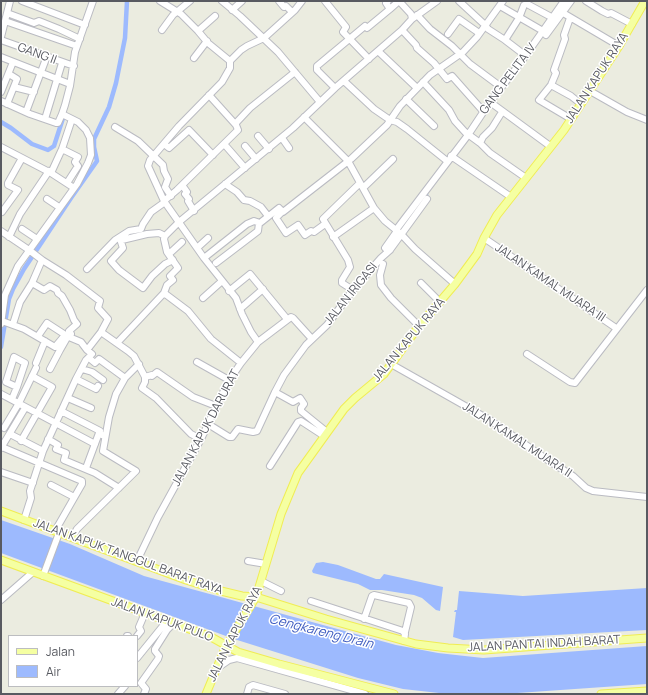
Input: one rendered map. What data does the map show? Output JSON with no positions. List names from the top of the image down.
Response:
{
  "streets": {
    "main road": [
      "JALAN KAPUK RAYA",
      "JALAN KAPUK TANGGUL BARAT RAYA",
      "JALAN KAPUK PULO",
      "JALAN PANTAI INDAH BARAT"
    ],
    "street": [
      "GANG II",
      "GANG PELITA IV",
      "JALAN KAMAL MUARA III",
      "JALAN IRIGASI",
      "JALAN KAPUK DARURAT",
      "JALAN KAMAL MUARA II"
    ]
  },
  "crossings": [
    ["JALAN KAPUK RAYA", "JALAN KAMAL MUARA III"],
    ["JALAN KAPUK RAYA", "JALAN KAMAL MUARA II"],
    ["JALAN KAPUK RAYA", "JALAN KAPUK TANGGUL BARAT RAYA"],
    ["JALAN KAPUK RAYA", "JALAN KAPUK PULO"],
    ["JALAN KAPUK RAYA", "JALAN PANTAI INDAH BARAT"],
    ["GANG PELITA IV", "JALAN IRIGASI"],
    ["JALAN IRIGASI", "JALAN KAPUK DARURAT"],
    ["JALAN KAPUK DARURAT", "JALAN KAPUK TANGGUL BARAT RAYA"],
    ["JALAN KAPUK TANGGUL BARAT RAYA", "JALAN PANTAI INDAH BARAT"]
  ],
  "water": ["Cengkareng Drain"],
  "legend": ["Jalan", "Air"]
}
